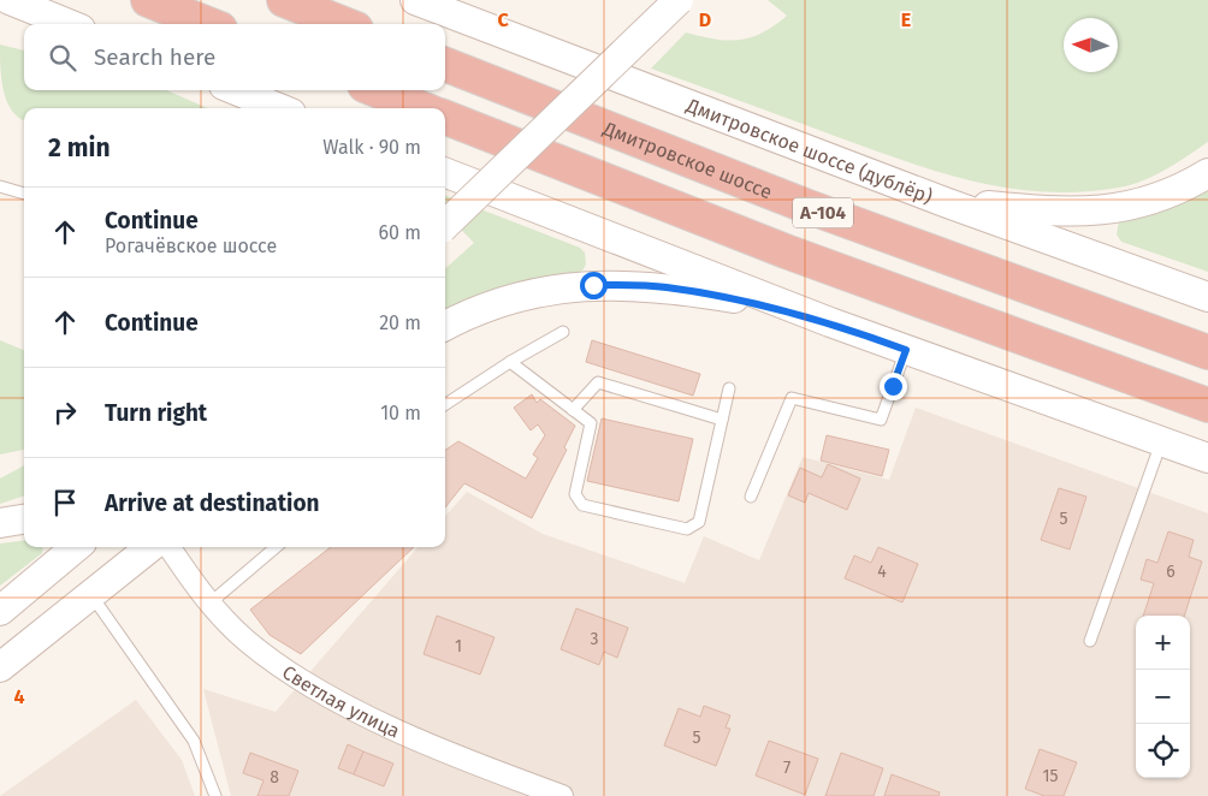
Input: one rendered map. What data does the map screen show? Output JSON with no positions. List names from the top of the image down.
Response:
{
  "streets": {
    "highway": ["Дмитровское шоссе", "А-104"],
    "main road": ["Дмитровское шоссе (дублёр)"],
    "street": ["Светлая улица"]
  },
  "house_numbers": [
    "5",
    "4",
    "6",
    "3",
    "1",
    "5",
    "7",
    "15",
    "8"
  ],
  "north": "left",
  "page": {
    "search": "Search here",
    "heading": ["2 min", "Walk · 90 m"],
    "list": [
      ["Continue", "Рогачёвское шоссе", "60 m"],
      ["Continue", "20 m"],
      ["Turn right", "10 m"],
      "Arrive at destination"
    ],
    "map_buttons": ["+", "−"]
  },
  "grid": {
    "columns": ["C", "D", "E"],
    "rows": ["4"]
  }
}
